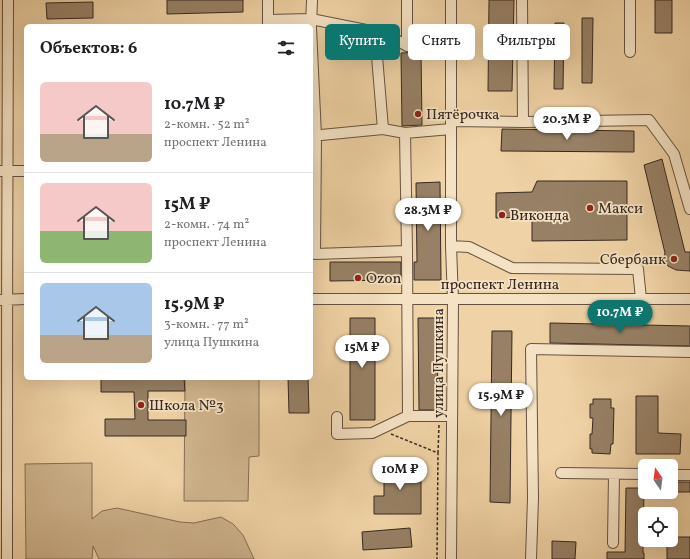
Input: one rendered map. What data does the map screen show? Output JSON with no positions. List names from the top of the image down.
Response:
{
  "streets": {
    "street": ["проспект Ленина", "улица Пушкина"]
  },
  "crossings": [
    ["проспект Ленина", "улица Пушкина"]
  ],
  "places": [
    "Пятёрочка",
    "Макси",
    "Виконда",
    "Сбербанк",
    "Ozon",
    "Школа №3"
  ],
  "north": "top",
  "page": {
    "chip": ["Купить", "Снять", "Фильтры"],
    "heading": "Объектов: 6",
    "list": [
      {
        "name": "10.7M ₽",
        "note": "2-комн. · 52 m² · проспект Ленина"
      },
      {
        "name": "15M ₽",
        "note": "2-комн. · 74 m² · проспект Ленина"
      },
      {
        "name": "15.9M ₽",
        "note": "3-комн. · 77 m² · улица Пушкина"
      }
    ],
    "price": [
      "20.3M ₽",
      "28.3M ₽",
      "10.7M ₽",
      "15M ₽",
      "15.9M ₽",
      "10M ₽"
    ]
  }
}
